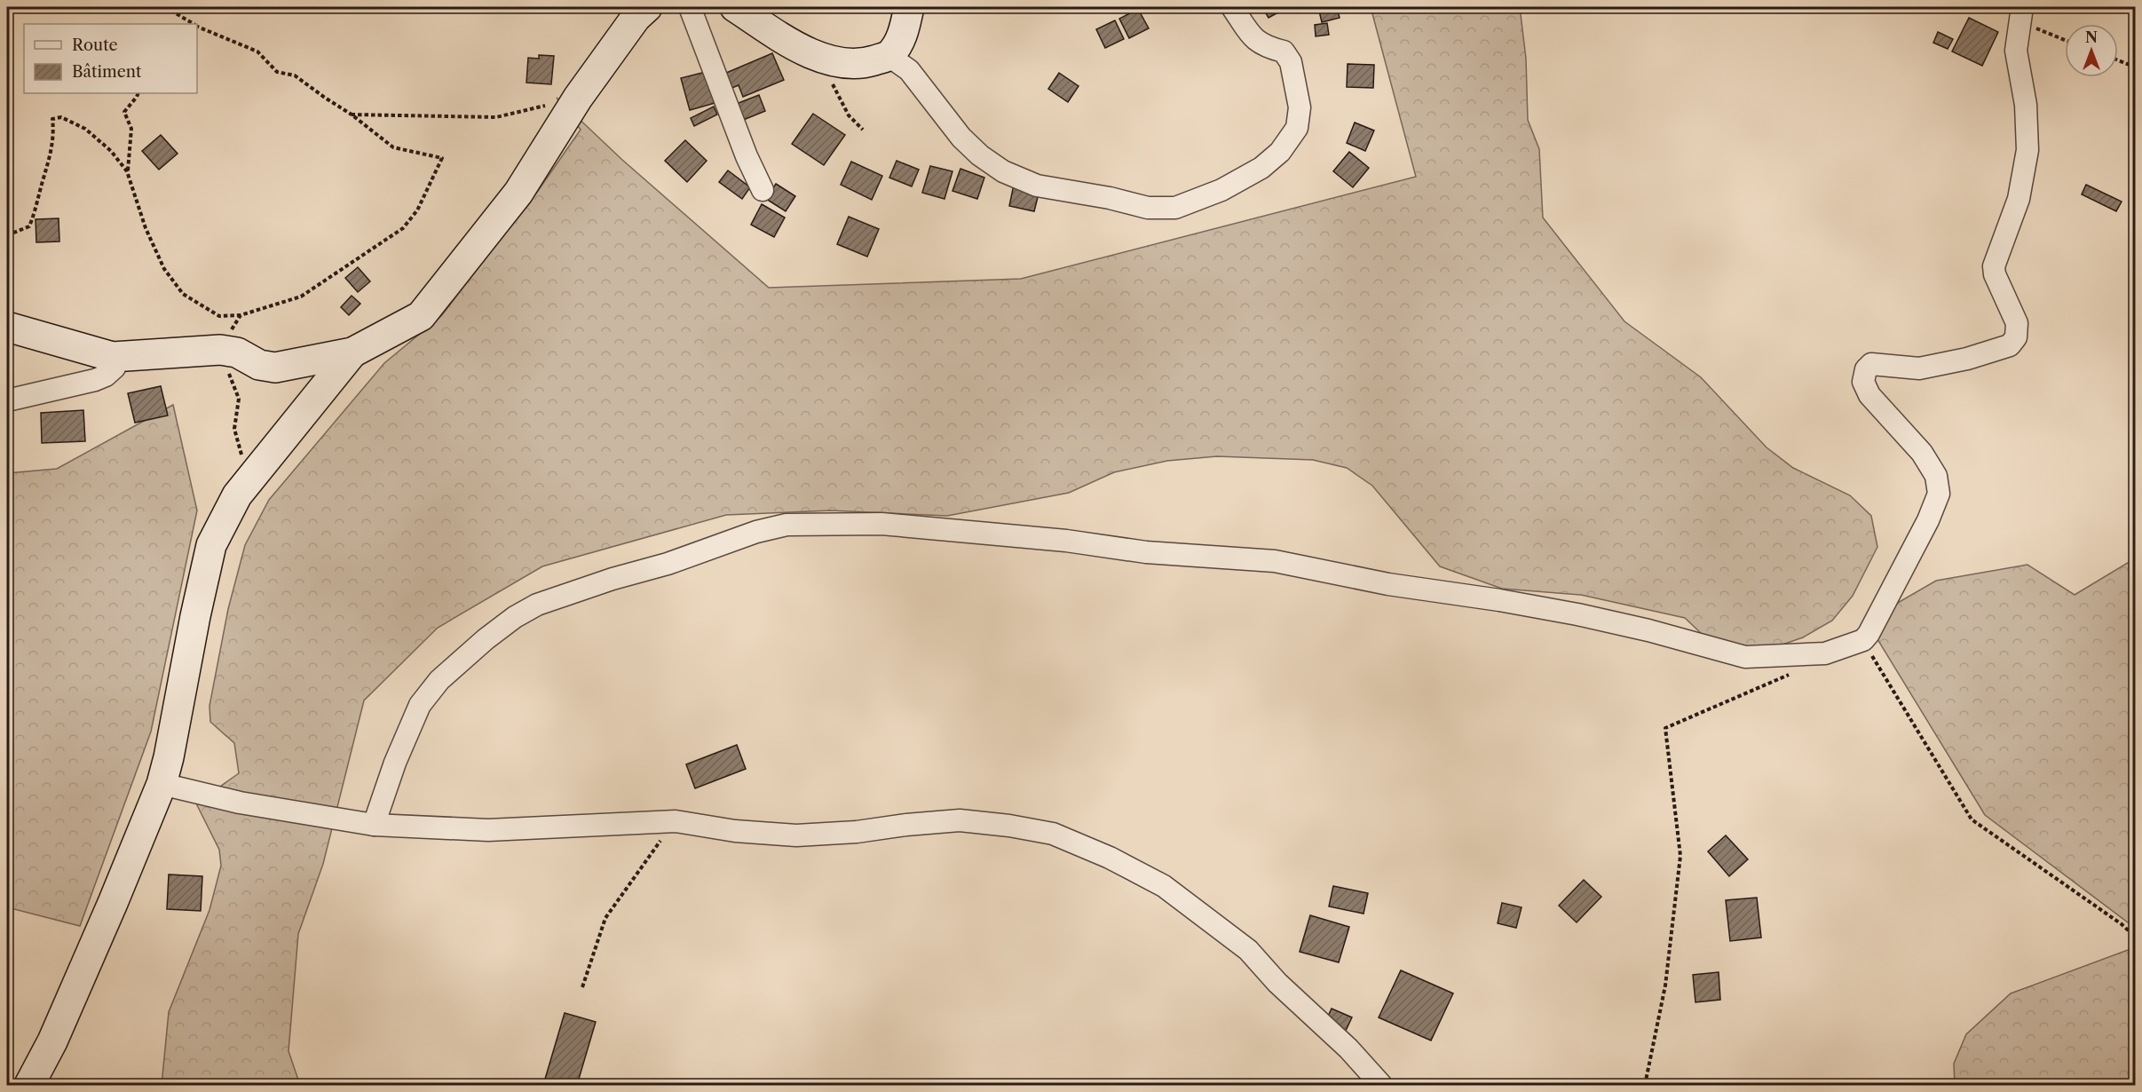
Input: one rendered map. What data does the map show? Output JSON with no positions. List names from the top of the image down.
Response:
{
  "legend": ["Route", "Bâtiment"],
  "north": "top"
}
